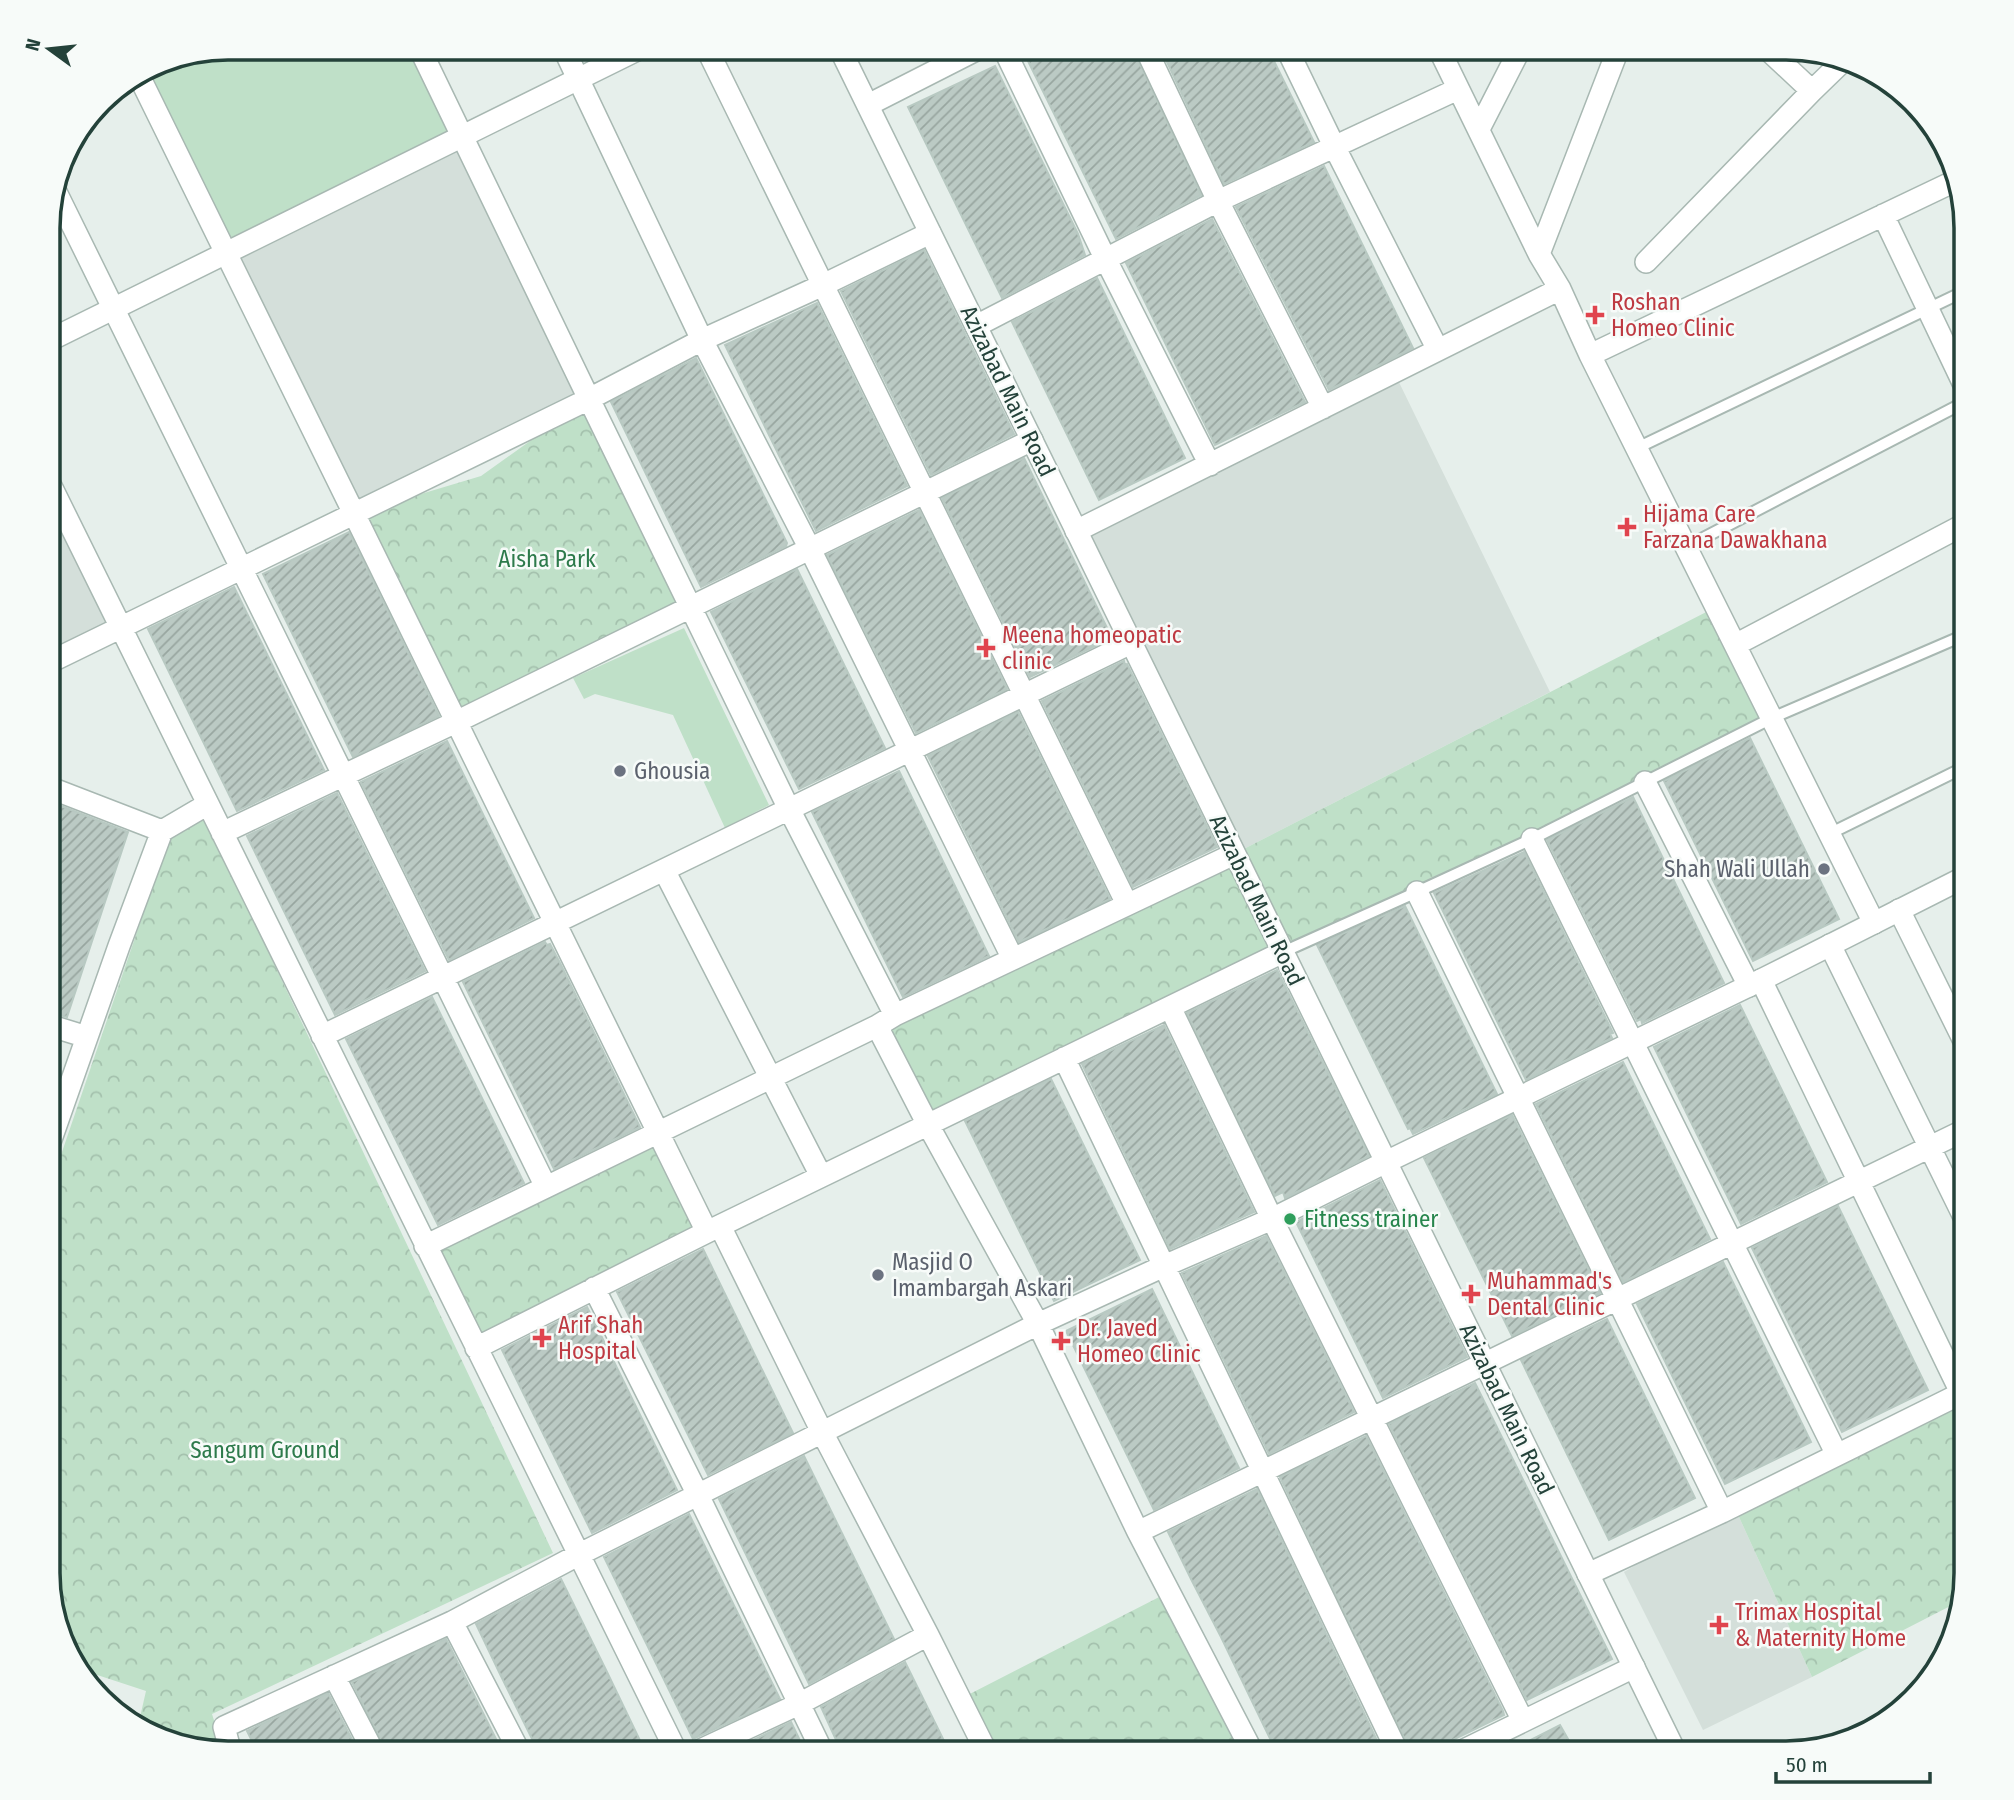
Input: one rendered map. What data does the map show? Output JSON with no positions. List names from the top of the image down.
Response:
{
  "streets": {
    "street": ["Azizabad Main Road"]
  },
  "parks": ["Aisha Park", "Sangum Ground"],
  "places": {
    "health": [
      "Roshan Homeo Clinic",
      "Hijama Care Farzana Dawakhana",
      "Meena homeopatic clinic",
      "Muhammad's Dental Clinic",
      "Arif Shah Hospital",
      "Dr. Javed Homeo Clinic",
      "Trimax Hospital & Maternity Home"
    ],
    "other": [
      "Ghousia",
      "Shah Wali Ullah",
      "Fitness trainer",
      "Masjid O Imambargah Askari"
    ]
  },
  "scale_bar": "50 m",
  "north": "left"
}
